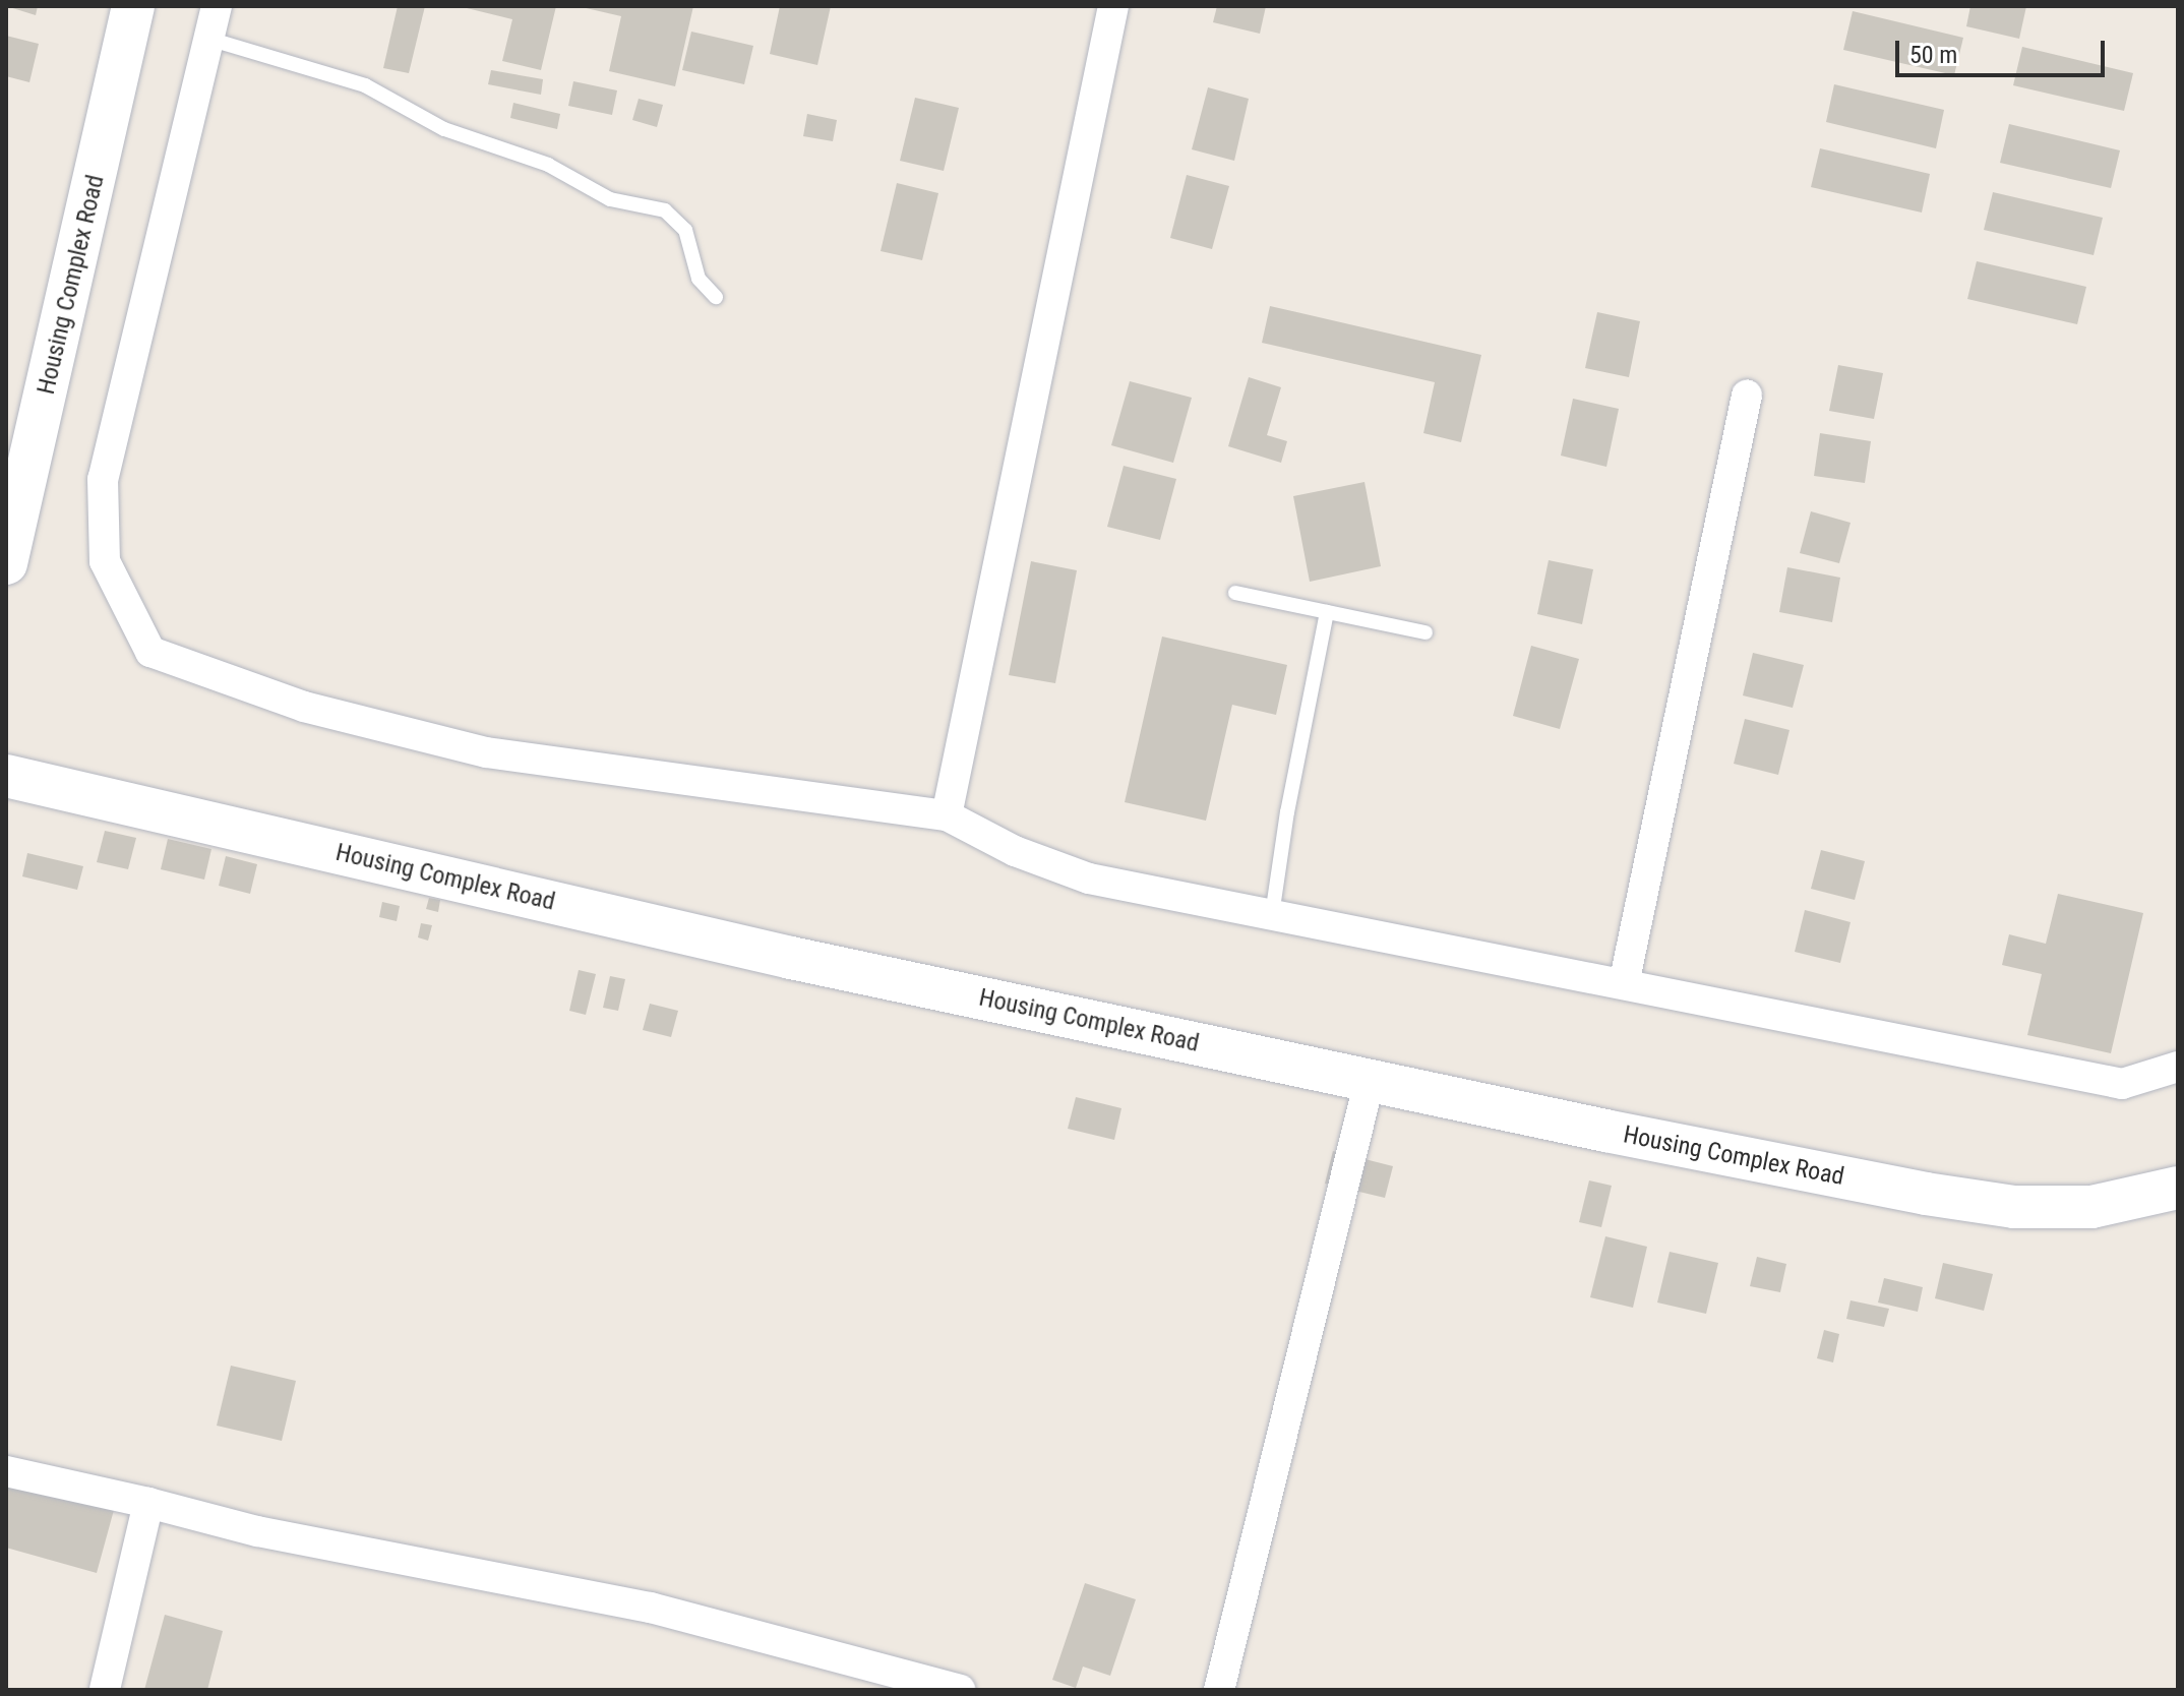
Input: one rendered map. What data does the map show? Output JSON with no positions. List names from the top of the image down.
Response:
{
  "streets": {
    "street": ["Housing Complex Road"]
  },
  "scale_bar": "50 m"
}
